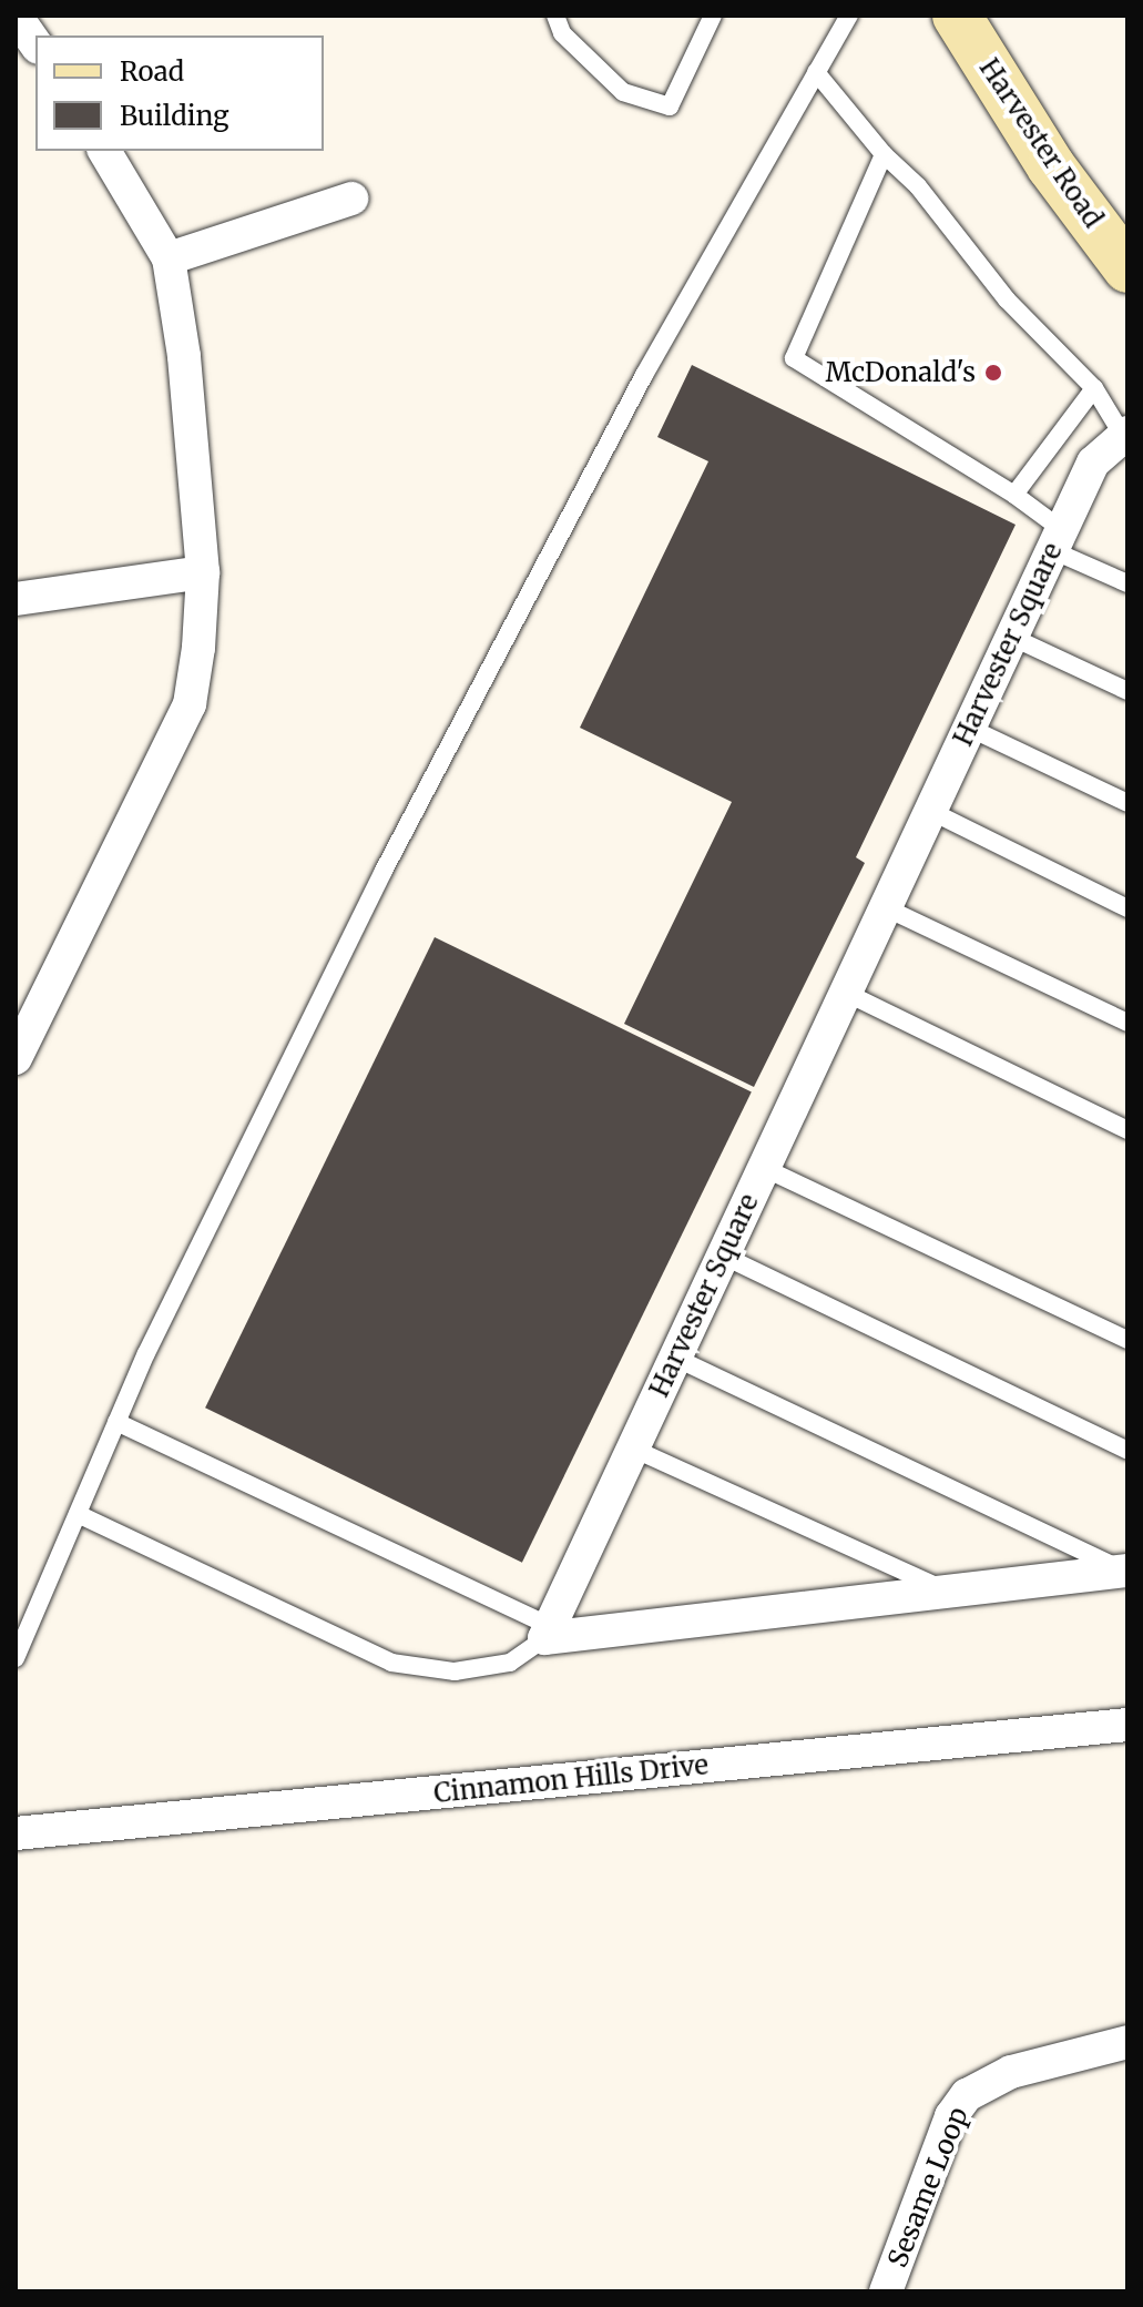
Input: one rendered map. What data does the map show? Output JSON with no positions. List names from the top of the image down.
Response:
{
  "streets": {
    "main road": ["Harvester Road"],
    "street": ["Harvester Square", "Cinnamon Hills Drive", "Sesame Loop"]
  },
  "places": ["McDonald's"],
  "legend": ["Road", "Building"]
}
